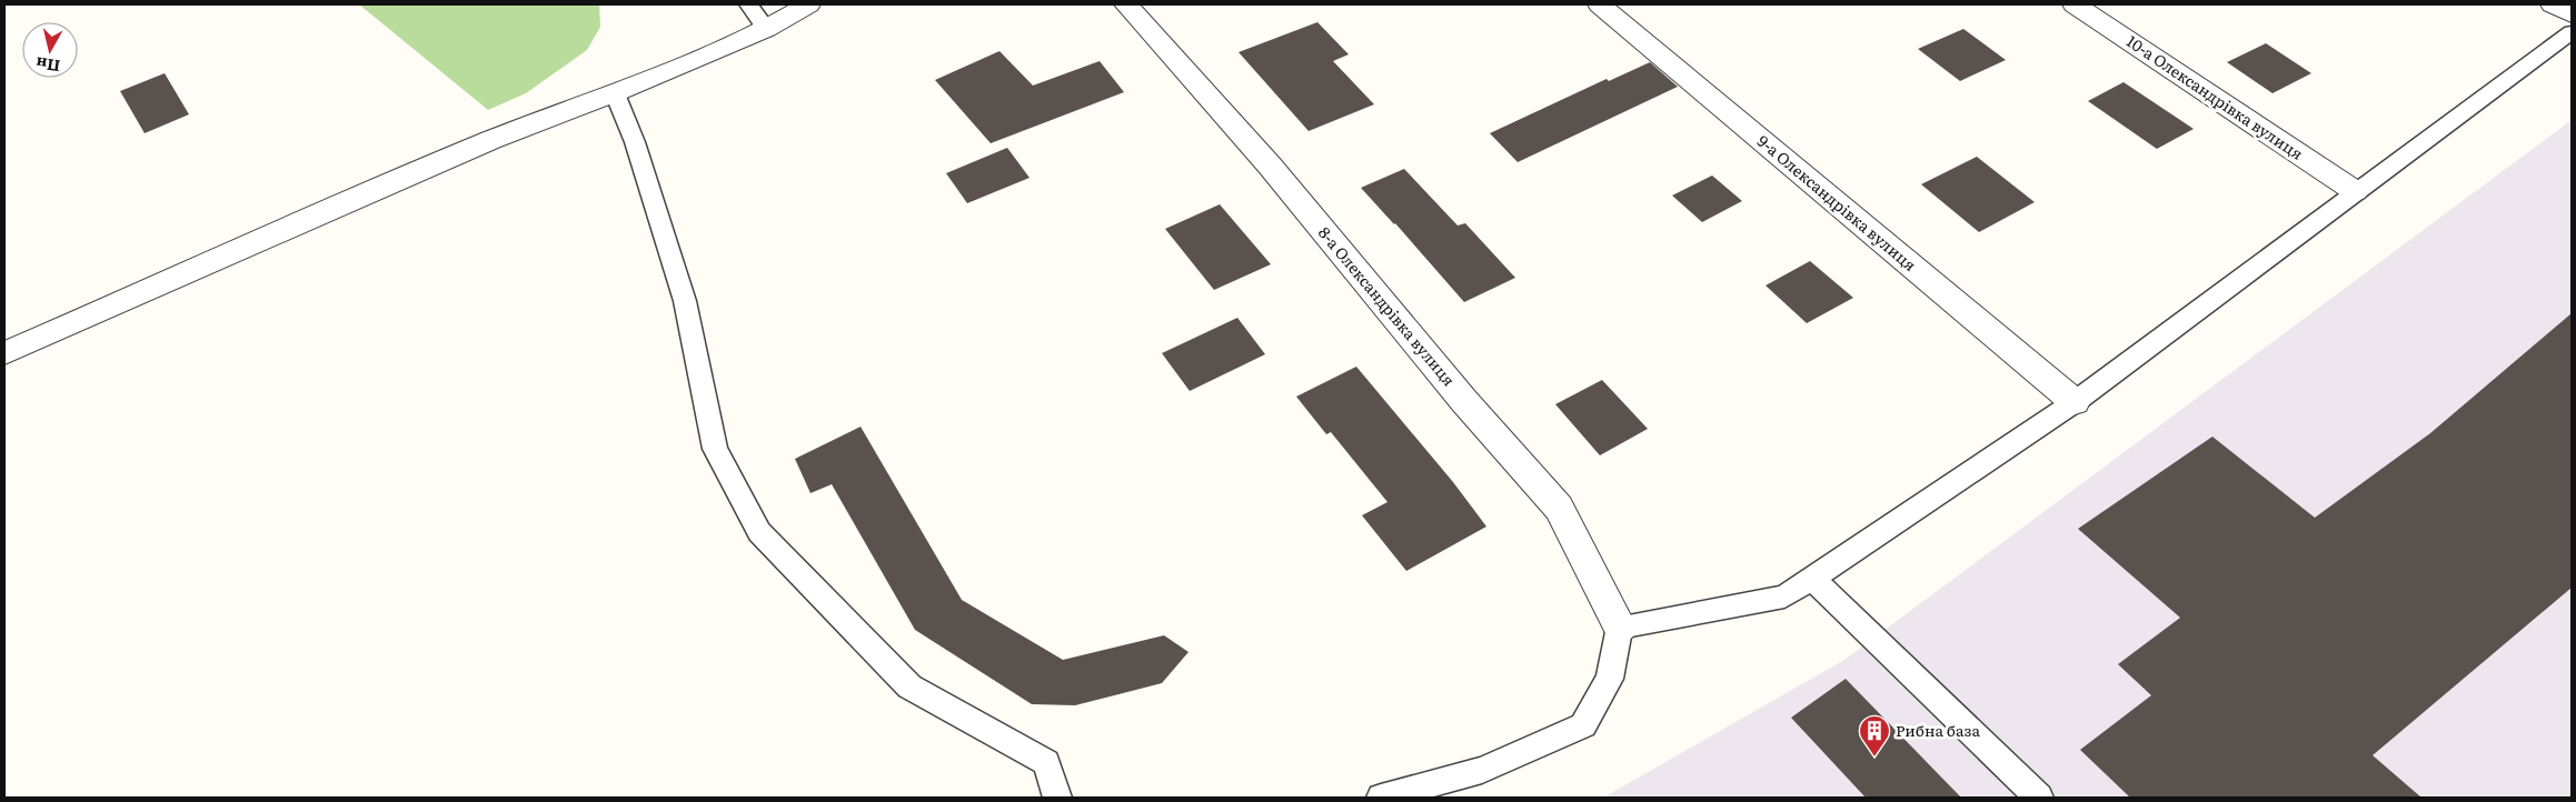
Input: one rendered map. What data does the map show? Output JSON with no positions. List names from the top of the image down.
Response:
{
  "streets": {
    "street": ["10-а Олександрівка вулиця", "9-а Олександрівка вулиця", "8-а Олександрівка вулиця"]
  },
  "places": {
    "building": ["Рибна база"]
  },
  "north": "bottom"
}
